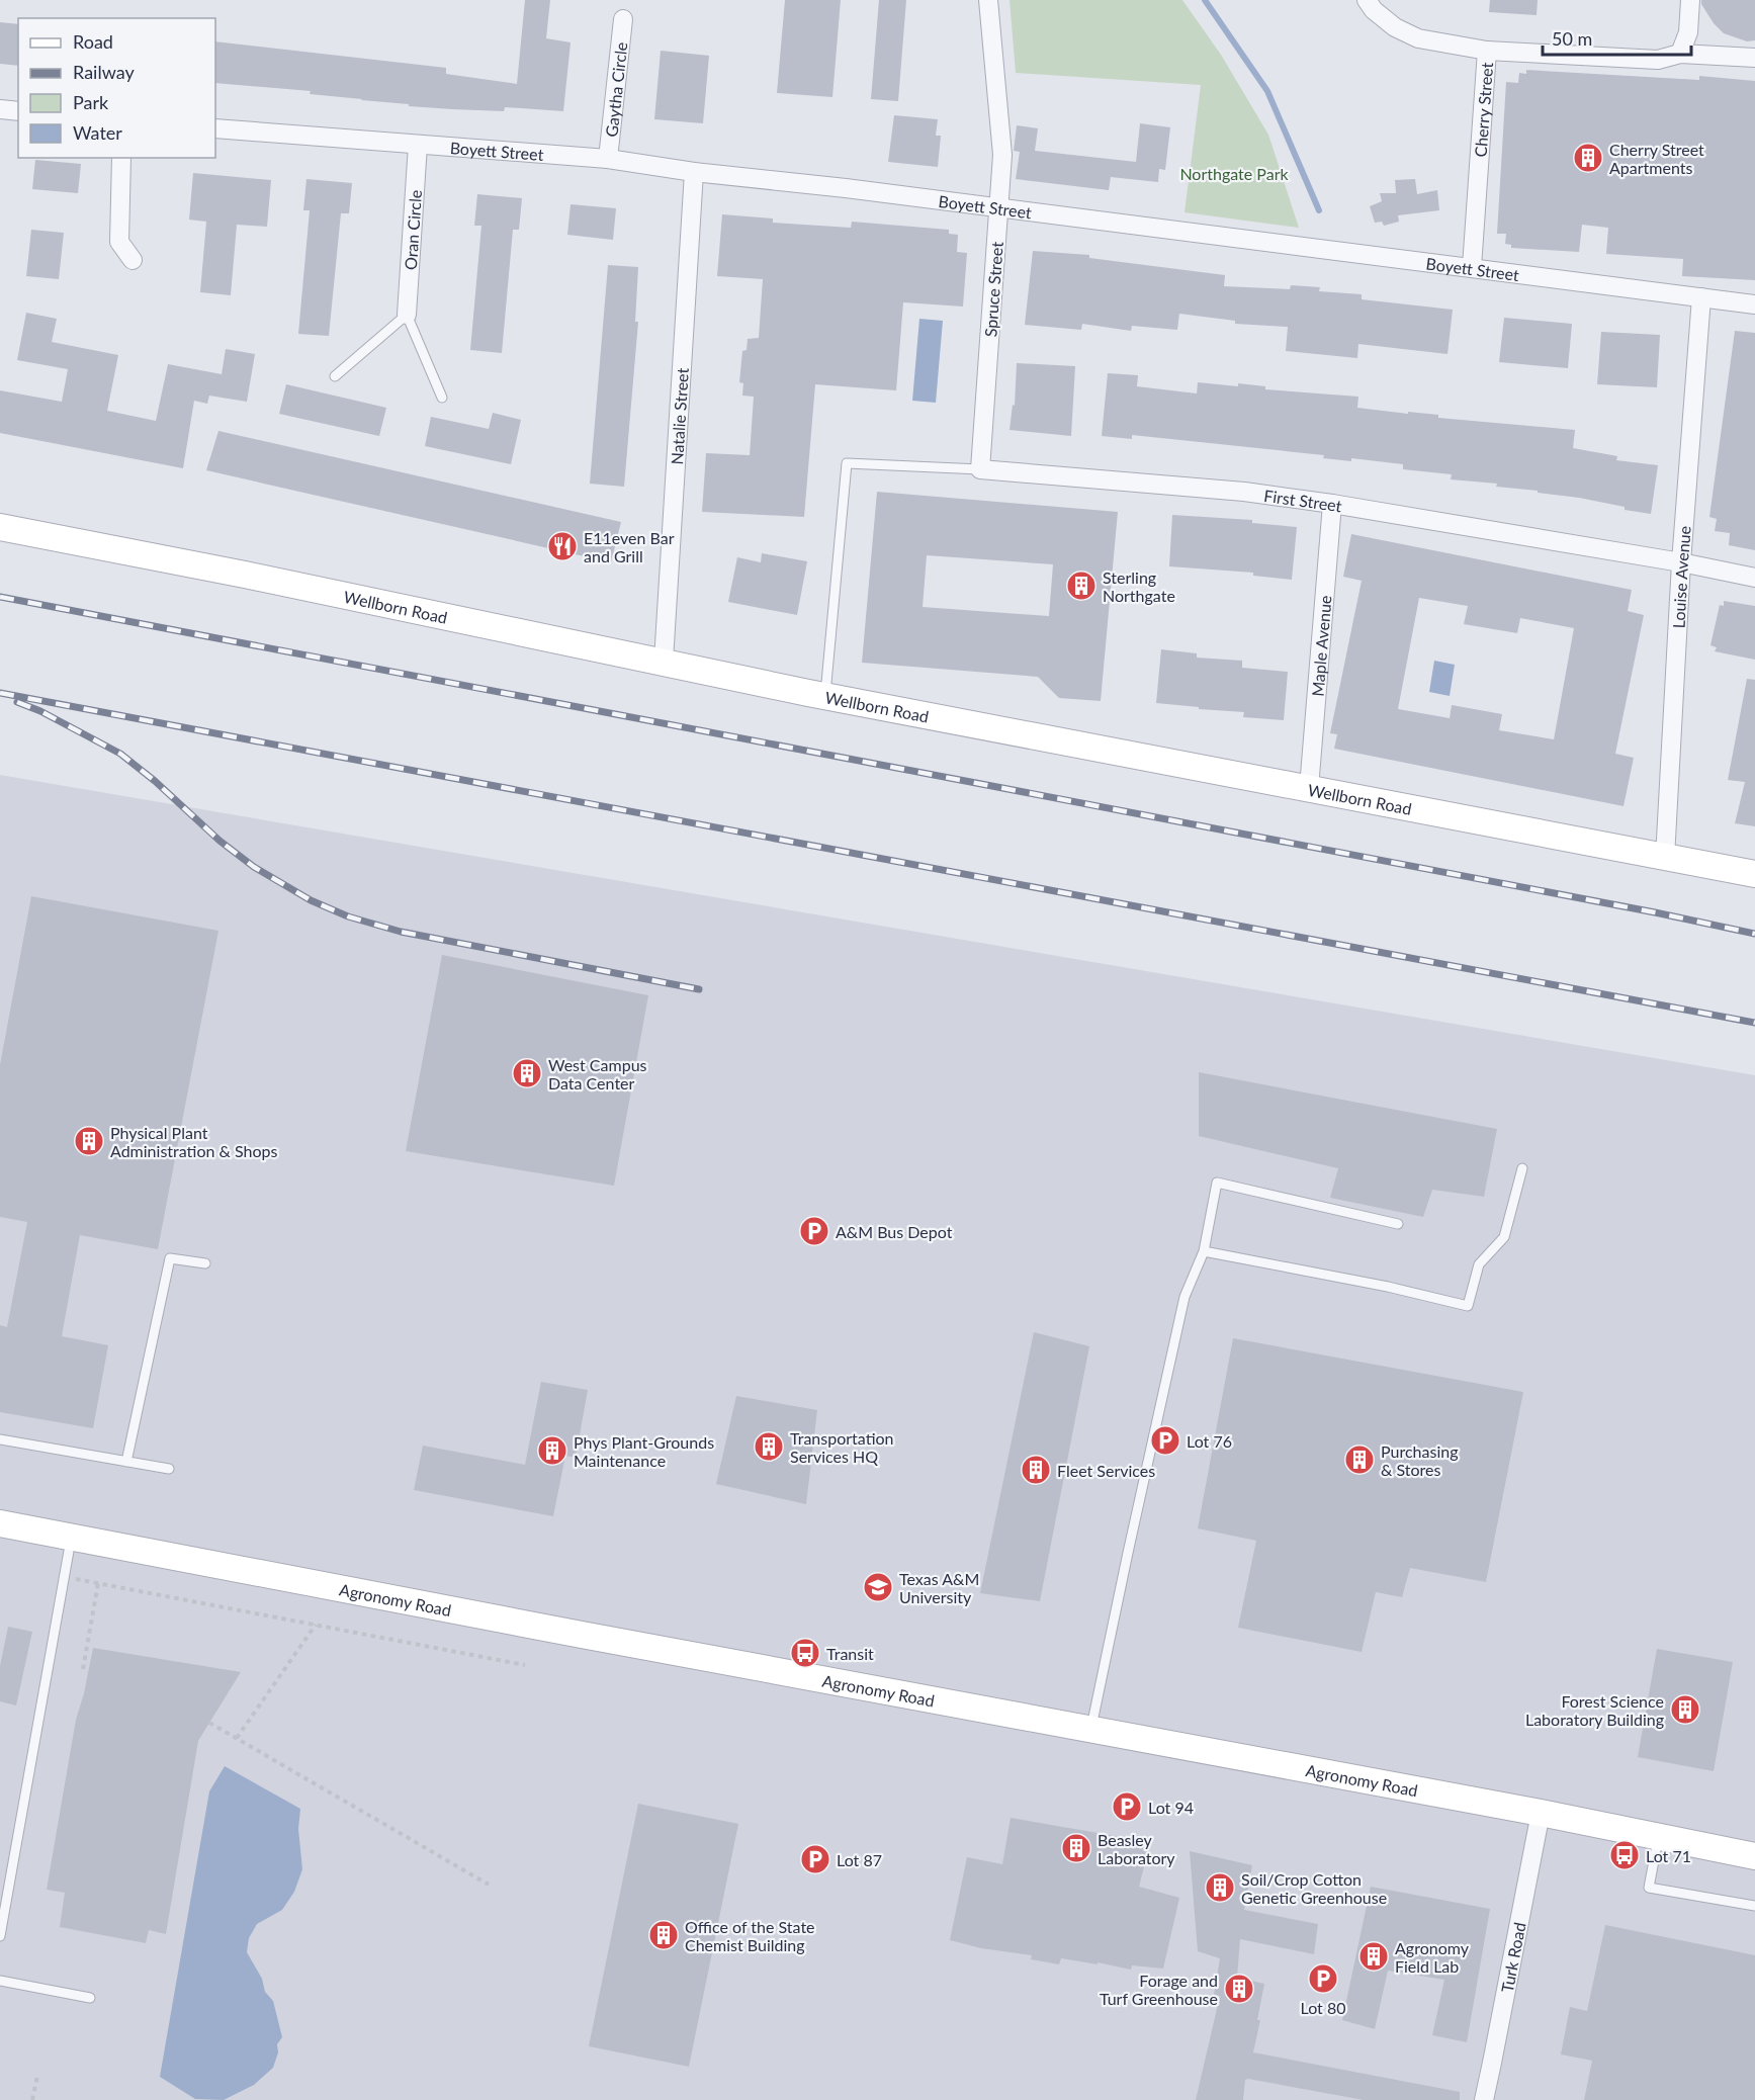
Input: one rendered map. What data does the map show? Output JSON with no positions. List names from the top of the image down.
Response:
{
  "streets": {
    "main road": ["Wellborn Road", "Agronomy Road"],
    "street": [
      "Gaytha Circle",
      "Cherry Street",
      "Boyett Street",
      "Oran Circle",
      "Spruce Street",
      "Natalie Street",
      "First Street",
      "Louise Avenue",
      "Maple Avenue",
      "Turk Road"
    ]
  },
  "crossings": [
    ["Gaytha Circle", "Boyett Street"],
    ["Cherry Street", "Boyett Street"],
    ["Boyett Street", "Oran Circle"],
    ["Boyett Street", "Spruce Street"],
    ["Boyett Street", "Natalie Street"],
    ["Boyett Street", "Louise Avenue"],
    ["Spruce Street", "First Street"],
    ["Natalie Street", "Wellborn Road"],
    ["First Street", "Louise Avenue"],
    ["First Street", "Wellborn Road"],
    ["First Street", "Maple Avenue"],
    ["Louise Avenue", "Wellborn Road"],
    ["Wellborn Road", "Maple Avenue"],
    ["Agronomy Road", "Turk Road"]
  ],
  "parks": ["Northgate Park"],
  "places": {
    "building": [
      "Cherry Street Apartments",
      "Sterling Northgate",
      "West Campus Data Center",
      "Physical Plant Administration & Shops",
      "Transportation Services HQ",
      "Phys Plant-Grounds Maintenance",
      "Purchasing & Stores",
      "Fleet Services",
      "Forest Science Laboratory Building",
      "Beasley Laboratory",
      "Soil/Crop Cotton Genetic Greenhouse",
      "Office of the State Chemist Building",
      "Agronomy Field Lab",
      "Forage and Turf Greenhouse"
    ],
    "restaurant": ["E11even Bar and Grill"],
    "parking": [
      "A&M Bus Depot",
      "Lot 76",
      "Lot 94",
      "Lot 87",
      "Lot 80"
    ],
    "school or university": ["Texas A&M University"],
    "bus stop": ["Transit", "Lot 71"]
  },
  "legend": [
    "Road",
    "Railway",
    "Park",
    "Water"
  ],
  "scale_bar": "50 m"
}
